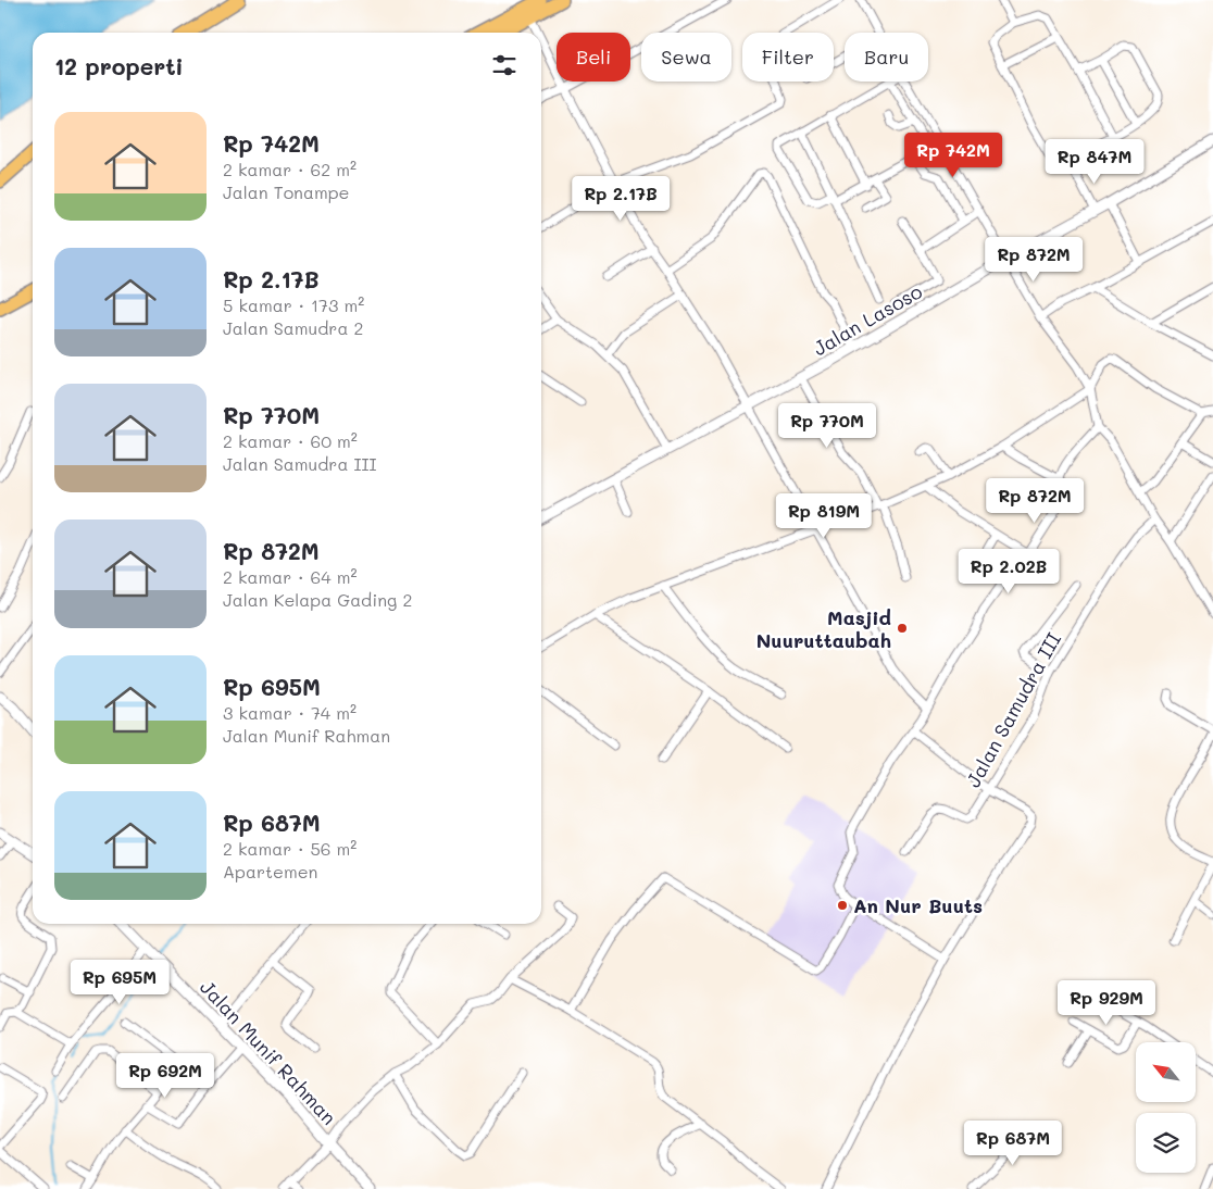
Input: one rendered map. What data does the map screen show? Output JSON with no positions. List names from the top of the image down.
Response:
{
  "streets": {
    "street": ["Jalan Lasoso", "Jalan Samudra III", "Jalan Munif Rahman"]
  },
  "places": ["Masjid Nuuruttaubah", "An Nur Buuts"],
  "north": "top left",
  "page": {
    "chip": [
      "Beli",
      "Sewa",
      "Filter",
      "Baru"
    ],
    "heading": "12 properti",
    "list": [
      {
        "name": "Rp 742M",
        "note": "2 kamar · 62 m² · Jalan Tonampe"
      },
      {
        "name": "Rp 2.17B",
        "note": "5 kamar · 173 m² · Jalan Samudra 2"
      },
      {
        "name": "Rp 770M",
        "note": "2 kamar · 60 m² · Jalan Samudra III"
      },
      {
        "name": "Rp 872M",
        "note": "2 kamar · 64 m² · Jalan Kelapa Gading 2"
      },
      {
        "name": "Rp 695M",
        "note": "3 kamar · 74 m² · Jalan Munif Rahman"
      },
      {
        "name": "Rp 687M",
        "note": "2 kamar · 56 m² · Apartemen"
      }
    ],
    "price": [
      "Rp 742M",
      "Rp 847M",
      "Rp 2.17B",
      "Rp 872M",
      "Rp 770M",
      "Rp 872M",
      "Rp 819M",
      "Rp 2.02B",
      "Rp 695M",
      "Rp 929M",
      "Rp 692M",
      "Rp 687M"
    ]
  }
}
